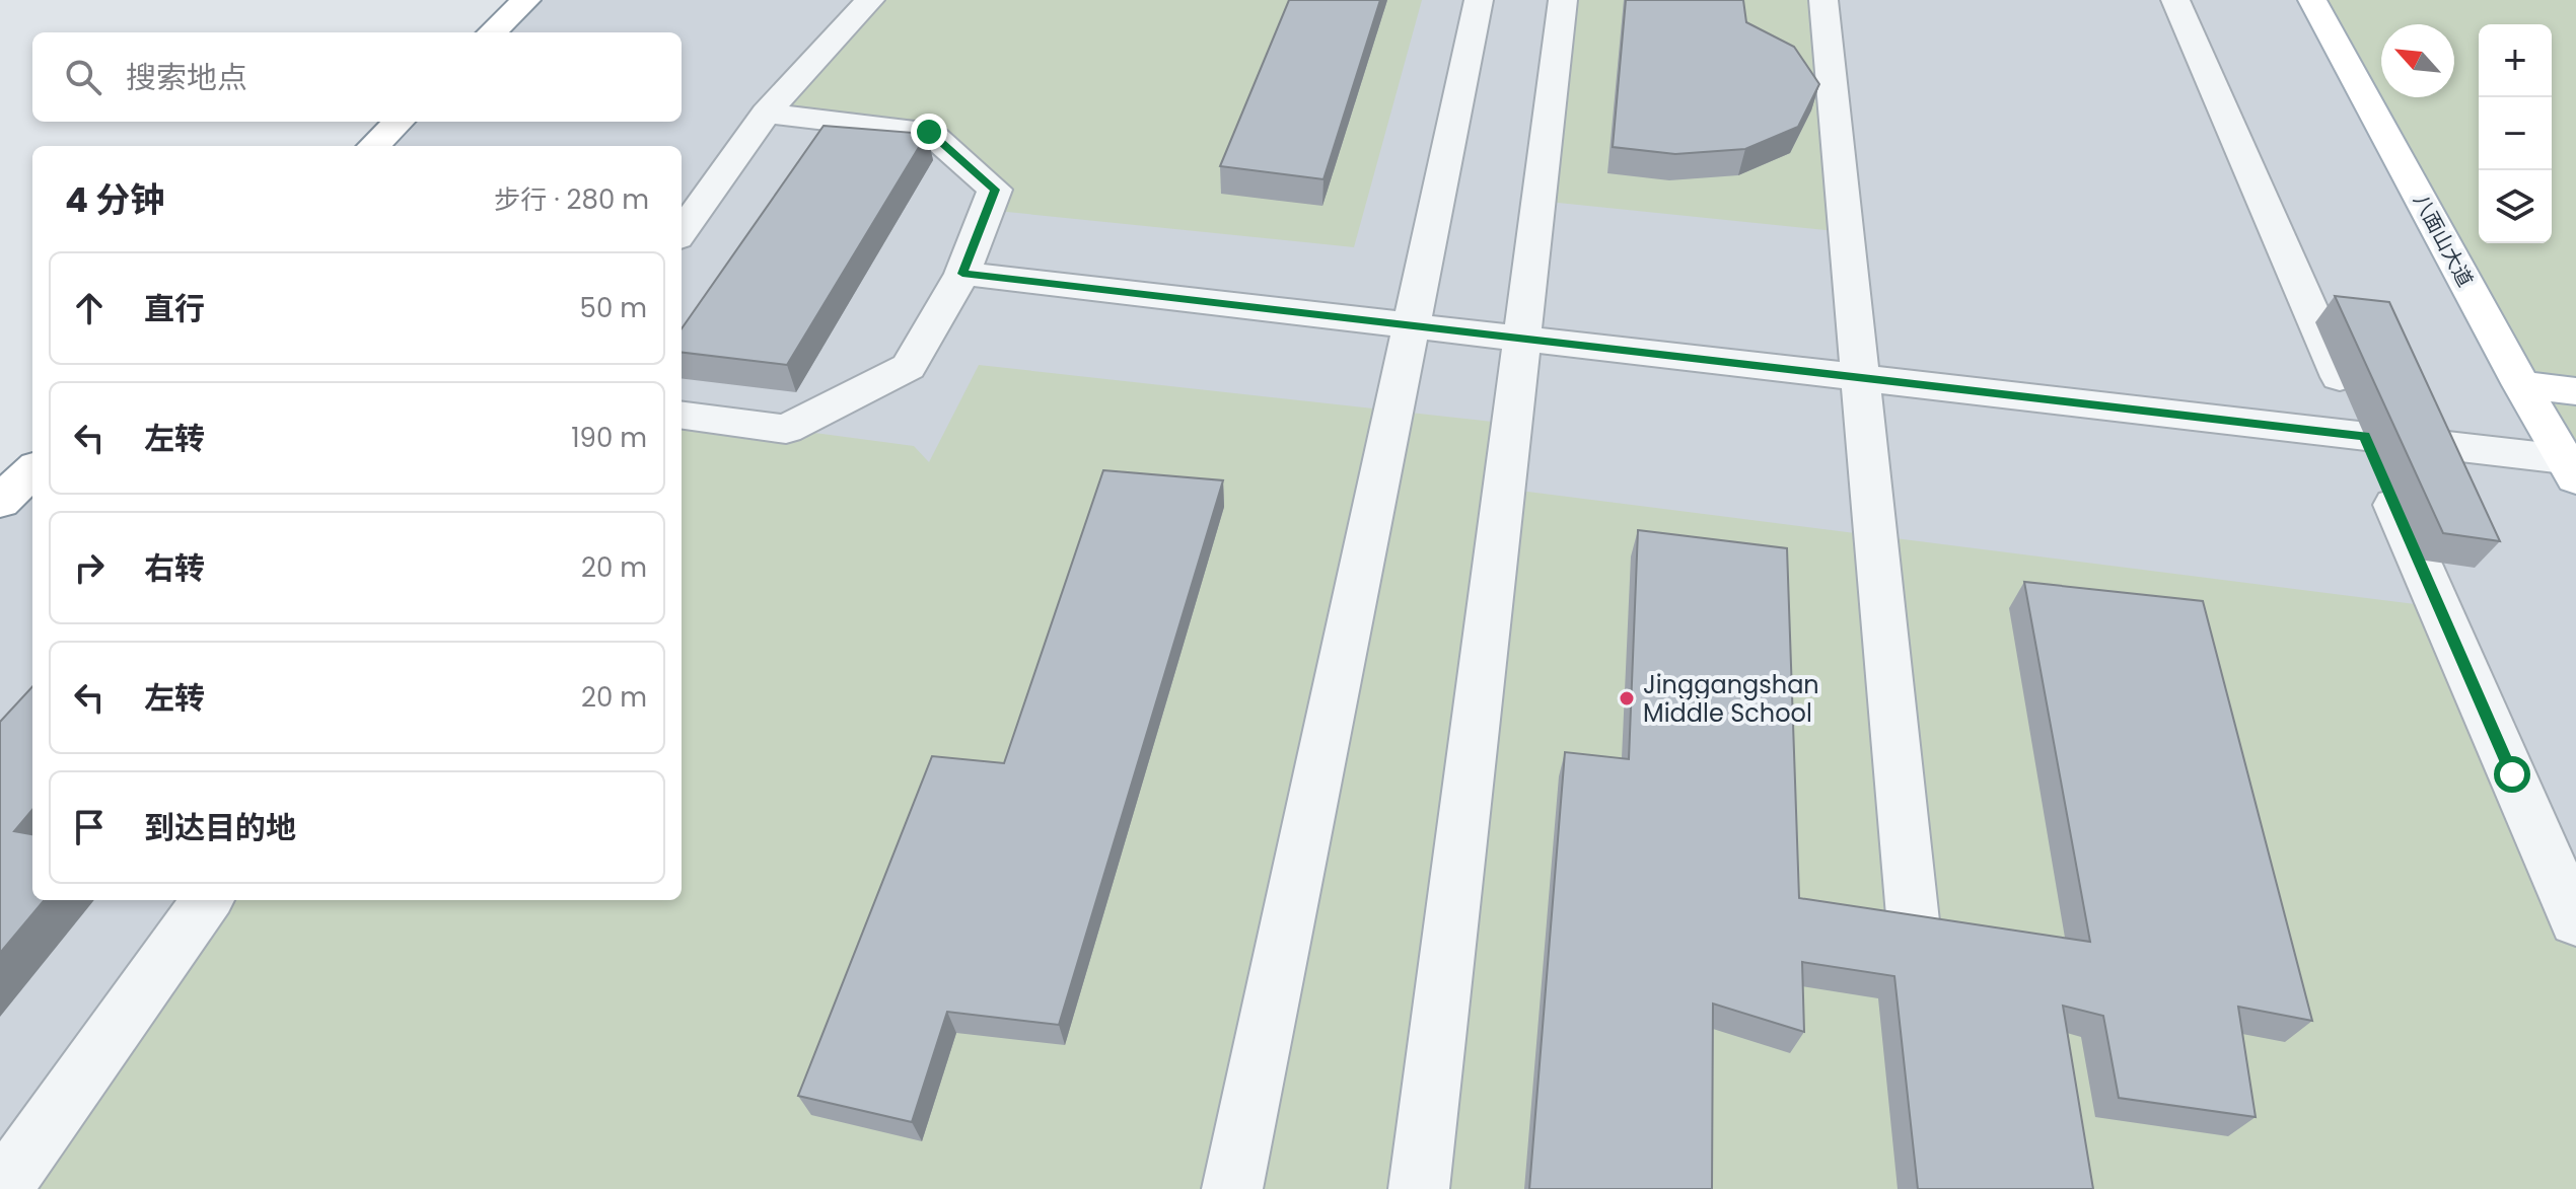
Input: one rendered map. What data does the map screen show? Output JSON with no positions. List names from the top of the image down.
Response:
{
  "streets": {
    "main road": ["八面山大道"]
  },
  "places": ["Jinggangshan Middle School"],
  "north": "top left",
  "page": {
    "map_buttons": ["+", "−"],
    "search": "搜索地点",
    "heading": ["4 分钟", "步行 · 280 m"],
    "list": [
      ["直行", "50 m"],
      ["左转", "190 m"],
      ["右转", "20 m"],
      ["左转", "20 m"],
      "到达目的地"
    ]
  }
}
